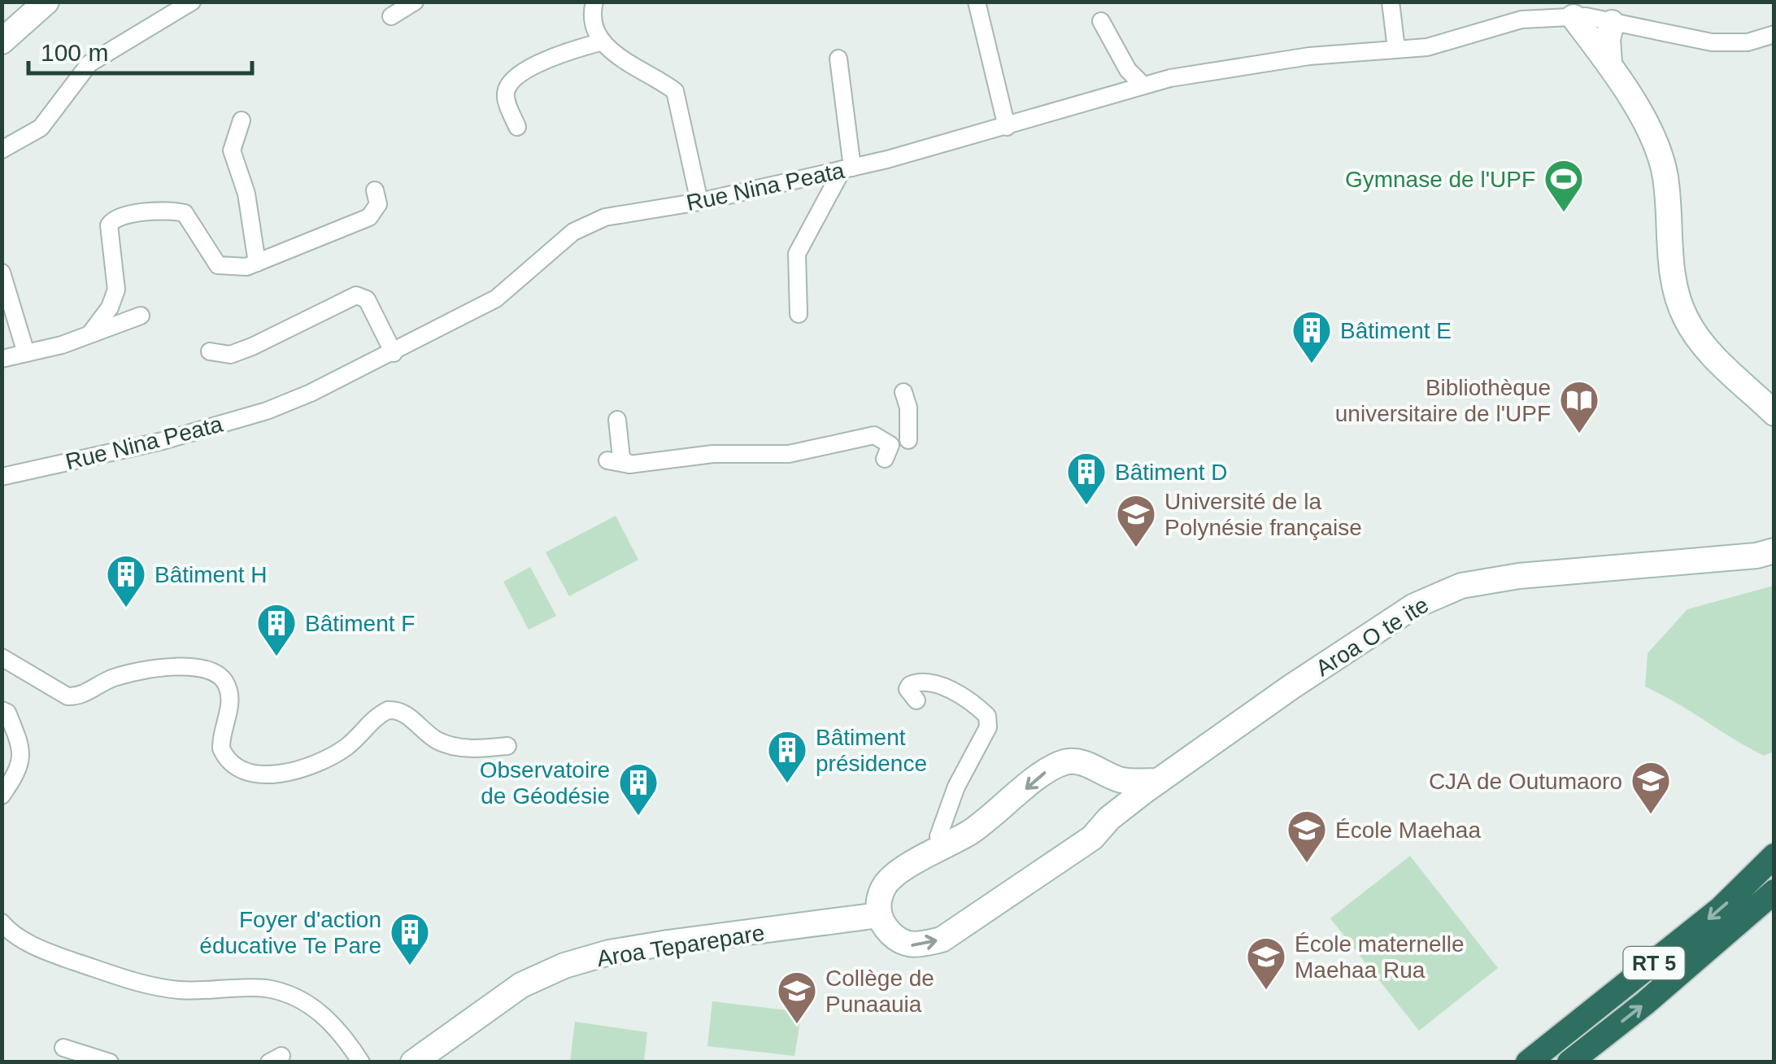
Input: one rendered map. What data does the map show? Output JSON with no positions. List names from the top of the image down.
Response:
{
  "streets": {
    "highway": ["RT 5"],
    "main road": ["Aroa O te ite", "Aroa Teparepare"],
    "street": ["Rue Nina Peata"]
  },
  "crossings": [
    ["Aroa O te ite", "Aroa Teparepare"]
  ],
  "places": {
    "sports": ["Gymnase de l'UPF"],
    "building": [
      "Bâtiment E",
      "Bâtiment D",
      "Bâtiment H",
      "Bâtiment F",
      "Bâtiment présidence",
      "Observatoire de Géodésie",
      "Foyer d'action éducative Te Pare"
    ],
    "library": ["Bibliothèque universitaire de l'UPF"],
    "school or university": [
      "Université de la Polynésie française",
      "CJA de Outumaoro",
      "École Maehaa",
      "École maternelle Maehaa Rua",
      "Collège de Punaauia"
    ]
  },
  "scale_bar": "100 m"
}
